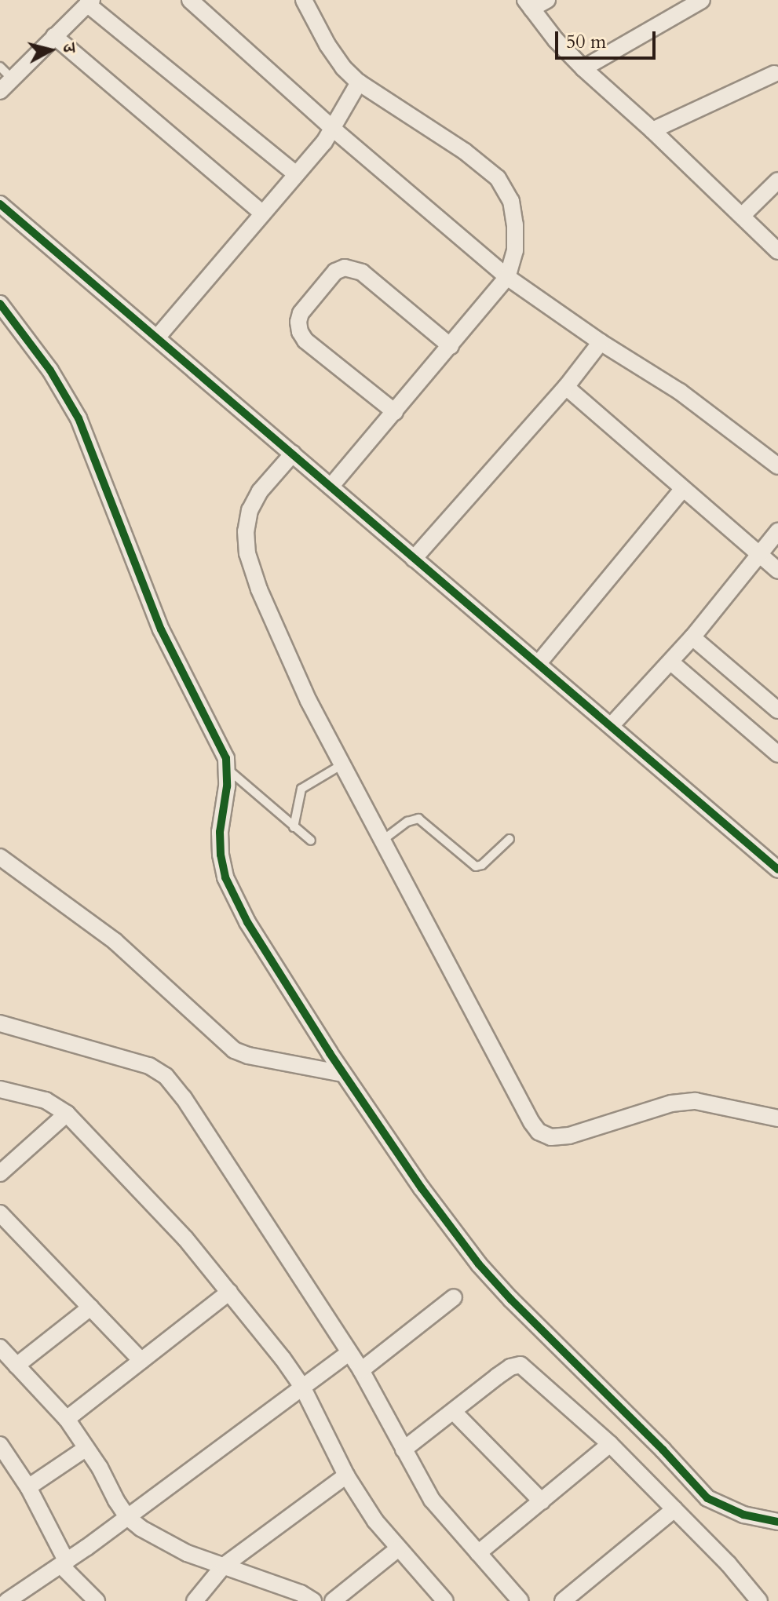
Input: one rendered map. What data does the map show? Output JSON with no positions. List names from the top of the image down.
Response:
{
  "scale_bar": "50 m",
  "north": "right"
}
